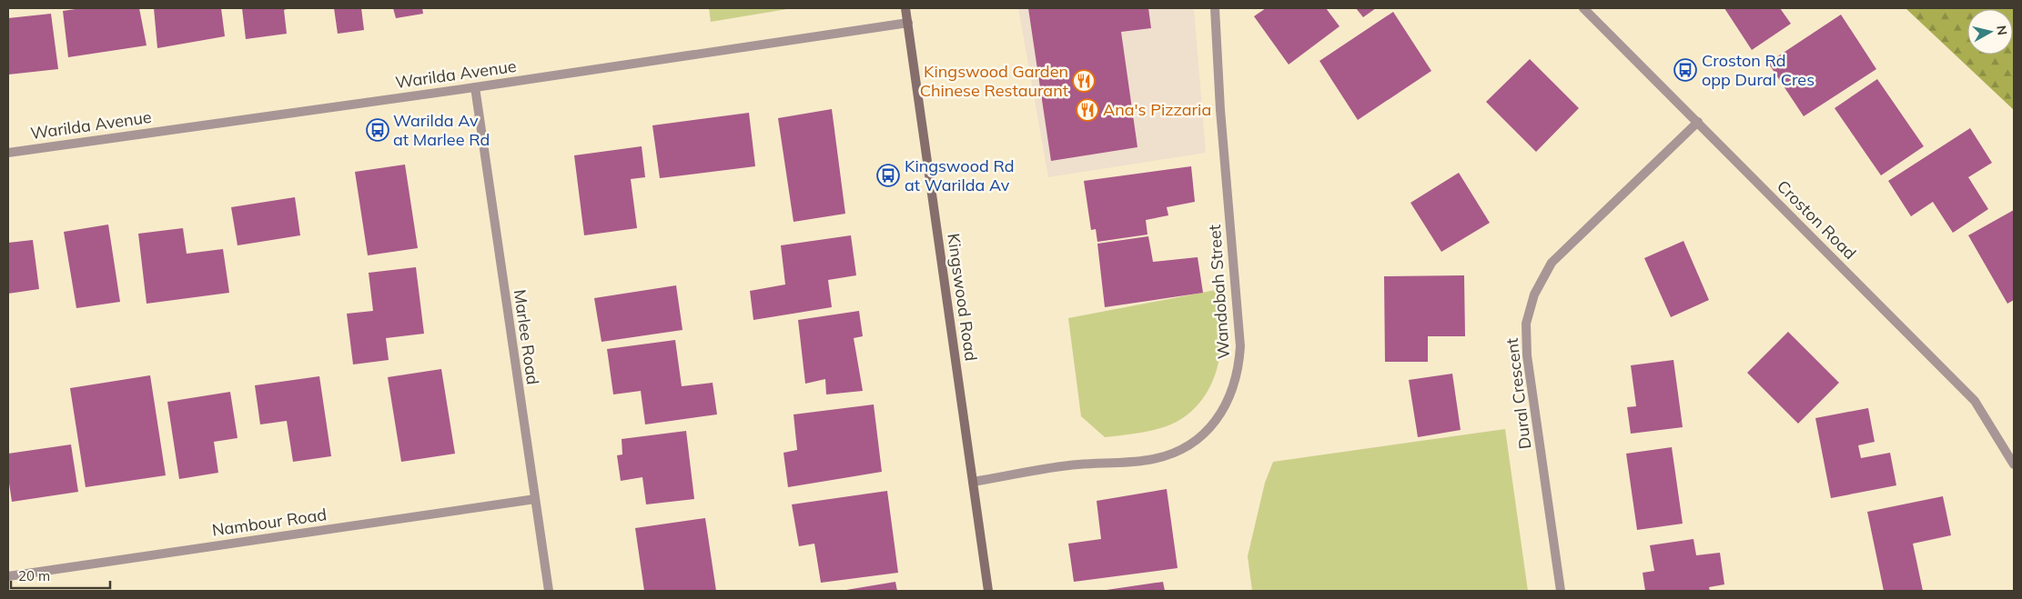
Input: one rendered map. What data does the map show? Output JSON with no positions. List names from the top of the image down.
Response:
{
  "streets": {
    "street": [
      "Warilda Avenue",
      "Croston Road",
      "Wandobah Street",
      "Kingswood Road",
      "Marlee Road",
      "Dural Crescent",
      "Nambour Road"
    ]
  },
  "crossings": [
    ["Warilda Avenue", "Kingswood Road"],
    ["Warilda Avenue", "Marlee Road"],
    ["Croston Road", "Dural Crescent"],
    ["Wandobah Street", "Kingswood Road"],
    ["Marlee Road", "Nambour Road"]
  ],
  "places": {
    "bus stop": ["Croston Rd opp Dural Cres", "Warilda Av at Marlee Rd", "Kingswood Rd at Warilda Av"],
    "restaurant": ["Kingswood Garden Chinese Restaurant", "Ana's Pizzaria"]
  },
  "scale_bar": "20 m",
  "north": "right"
}
